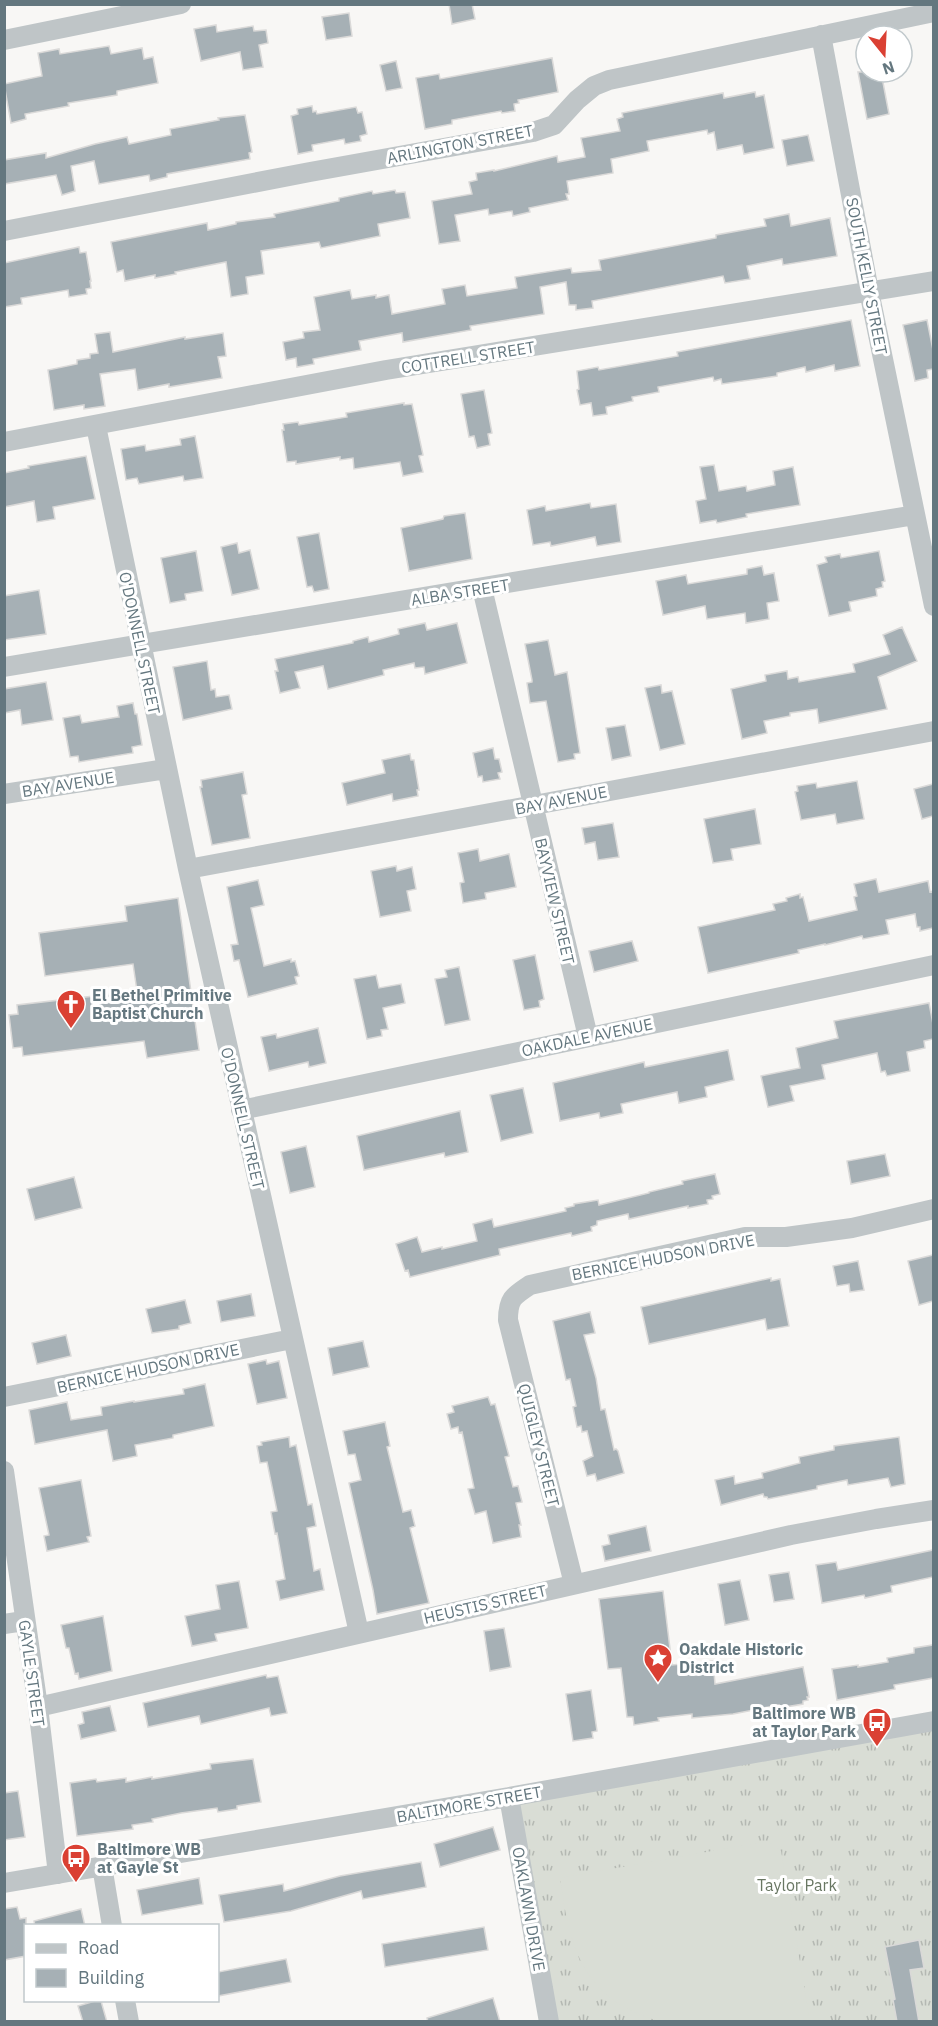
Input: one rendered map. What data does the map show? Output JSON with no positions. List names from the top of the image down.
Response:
{
  "streets": {
    "street": [
      "ARLINGTON STREET",
      "SOUTH KELLY STREET",
      "COTTRELL STREET",
      "ALBA STREET",
      "O'DONNELL STREET",
      "BAY AVENUE",
      "BAYVIEW STREET",
      "OAKDALE AVENUE",
      "BERNICE HUDSON DRIVE",
      "QUIGLEY STREET",
      "HEUSTIS STREET",
      "GAYLE STREET",
      "BALTIMORE STREET",
      "OAKLAWN DRIVE"
    ]
  },
  "crossings": [
    ["ARLINGTON STREET", "SOUTH KELLY STREET"],
    ["SOUTH KELLY STREET", "COTTRELL STREET"],
    ["SOUTH KELLY STREET", "ALBA STREET"],
    ["COTTRELL STREET", "O'DONNELL STREET"],
    ["ALBA STREET", "O'DONNELL STREET"],
    ["ALBA STREET", "BAYVIEW STREET"],
    ["O'DONNELL STREET", "BAY AVENUE"],
    ["O'DONNELL STREET", "OAKDALE AVENUE"],
    ["O'DONNELL STREET", "BERNICE HUDSON DRIVE"],
    ["O'DONNELL STREET", "HEUSTIS STREET"],
    ["BAY AVENUE", "BAYVIEW STREET"],
    ["BAYVIEW STREET", "OAKDALE AVENUE"],
    ["BERNICE HUDSON DRIVE", "QUIGLEY STREET"],
    ["QUIGLEY STREET", "HEUSTIS STREET"],
    ["HEUSTIS STREET", "GAYLE STREET"],
    ["GAYLE STREET", "BALTIMORE STREET"],
    ["BALTIMORE STREET", "OAKLAWN DRIVE"]
  ],
  "parks": ["Taylor Park"],
  "places": {
    "church": ["El Bethel Primitive Baptist Church"],
    "place": ["Oakdale Historic District"],
    "bus stop": ["Baltimore WB at Taylor Park", "Baltimore WB at Gayle St"]
  },
  "legend": ["Road", "Building"],
  "north": "bottom"
}
